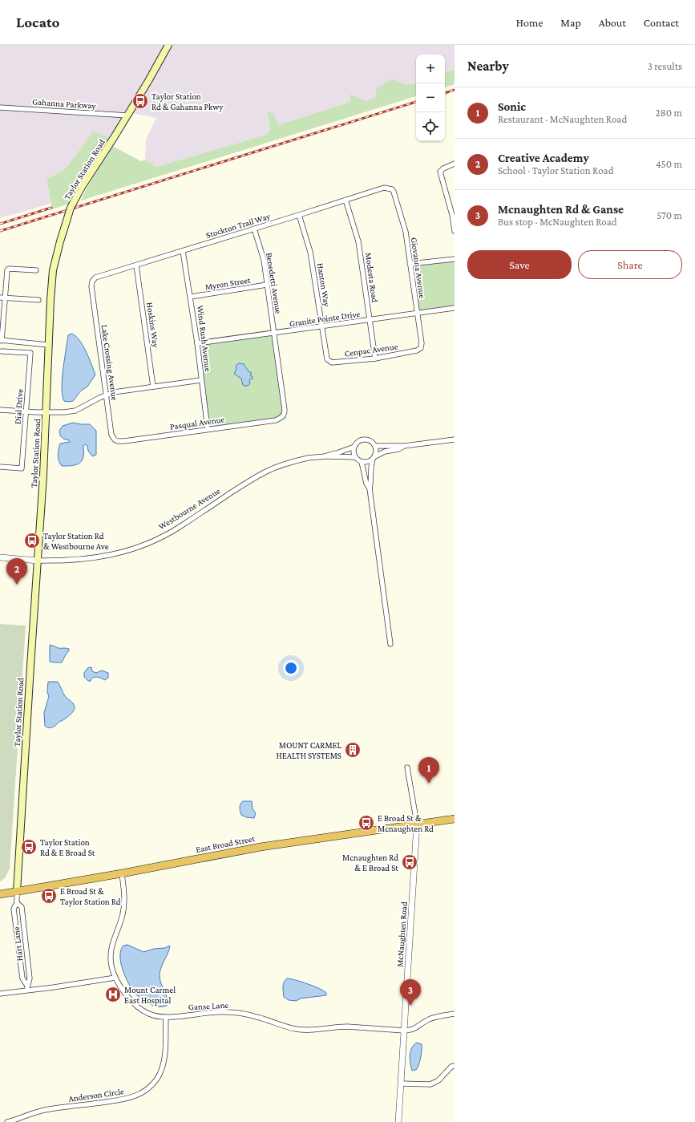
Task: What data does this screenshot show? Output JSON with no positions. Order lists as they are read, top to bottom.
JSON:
{
  "streets": {
    "highway": ["East Broad Street"],
    "main road": ["Taylor Station Road"],
    "street": [
      "Gahanna Parkway",
      "Stockton Trail Way",
      "Giovanna Avenue",
      "Modesta Road",
      "Myron Street",
      "Benedetti Avenue",
      "Hanton Way",
      "Granite Pointe Drive",
      "Hoskins Way",
      "Wind Rush Avenue",
      "Cenpac Avenue",
      "Lake Crossing Avenue",
      "Dial Drive",
      "Pasqual Avenue",
      "Westbourne Avenue",
      "McNaughten Road",
      "Hart Lane",
      "Ganse Lane",
      "Anderson Circle"
    ]
  },
  "crossings": [
    ["Gahanna Parkway", "Taylor Station Road"],
    ["Taylor Station Road", "Westbourne Avenue"],
    ["Taylor Station Road", "East Broad Street"],
    ["Taylor Station Road", "Hart Lane"],
    ["Stockton Trail Way", "Giovanna Avenue"],
    ["Stockton Trail Way", "Modesta Road"],
    ["Stockton Trail Way", "Benedetti Avenue"],
    ["Stockton Trail Way", "Hanton Way"],
    ["Stockton Trail Way", "Hoskins Way"],
    ["Stockton Trail Way", "Wind Rush Avenue"],
    ["Stockton Trail Way", "Lake Crossing Avenue"],
    ["Giovanna Avenue", "Granite Pointe Drive"],
    ["Giovanna Avenue", "Cenpac Avenue"],
    ["Modesta Road", "Granite Pointe Drive"],
    ["Modesta Road", "Cenpac Avenue"],
    ["Myron Street", "Benedetti Avenue"],
    ["Myron Street", "Wind Rush Avenue"],
    ["Benedetti Avenue", "Granite Pointe Drive"],
    ["Benedetti Avenue", "Pasqual Avenue"],
    ["Hanton Way", "Granite Pointe Drive"],
    ["Hanton Way", "Cenpac Avenue"],
    ["Granite Pointe Drive", "Wind Rush Avenue"],
    ["Wind Rush Avenue", "Pasqual Avenue"],
    ["Lake Crossing Avenue", "Pasqual Avenue"],
    ["East Broad Street", "McNaughten Road"],
    ["East Broad Street", "Hart Lane"],
    ["East Broad Street", "Ganse Lane"],
    ["McNaughten Road", "Ganse Lane"],
    ["Ganse Lane", "Anderson Circle"]
  ],
  "places": {
    "bus stop": [
      "Taylor Station Rd & Gahanna Pkwy",
      "Taylor Station Rd & Westbourne Ave",
      "E Broad St & Mcnaughten Rd",
      "Taylor Station Rd & E Broad St",
      "Mcnaughten Rd & E Broad St",
      "E Broad St & Taylor Station Rd"
    ],
    "building": ["MOUNT CARMEL HEALTH SYSTEMS"],
    "hospital": ["Mount Carmel East Hospital"]
  },
  "page": {
    "header": "Locato",
    "nav": [
      "Home",
      "Map",
      "About",
      "Contact"
    ],
    "heading": ["Nearby", "3 results"],
    "map_buttons": ["+", "−"],
    "list": [
      {
        "mark": "1",
        "name": "Sonic",
        "note": "Restaurant · McNaughten Road",
        "value": "280 m"
      },
      {
        "mark": "2",
        "name": "Creative Academy",
        "note": "School · Taylor Station Road",
        "value": "450 m"
      },
      {
        "mark": "3",
        "name": "Mcnaughten Rd & Ganse",
        "note": "Bus stop · McNaughten Road",
        "value": "570 m"
      }
    ],
    "buttons": ["Save", "Share"],
    "pins": ["2", "1", "3"]
  }
}
